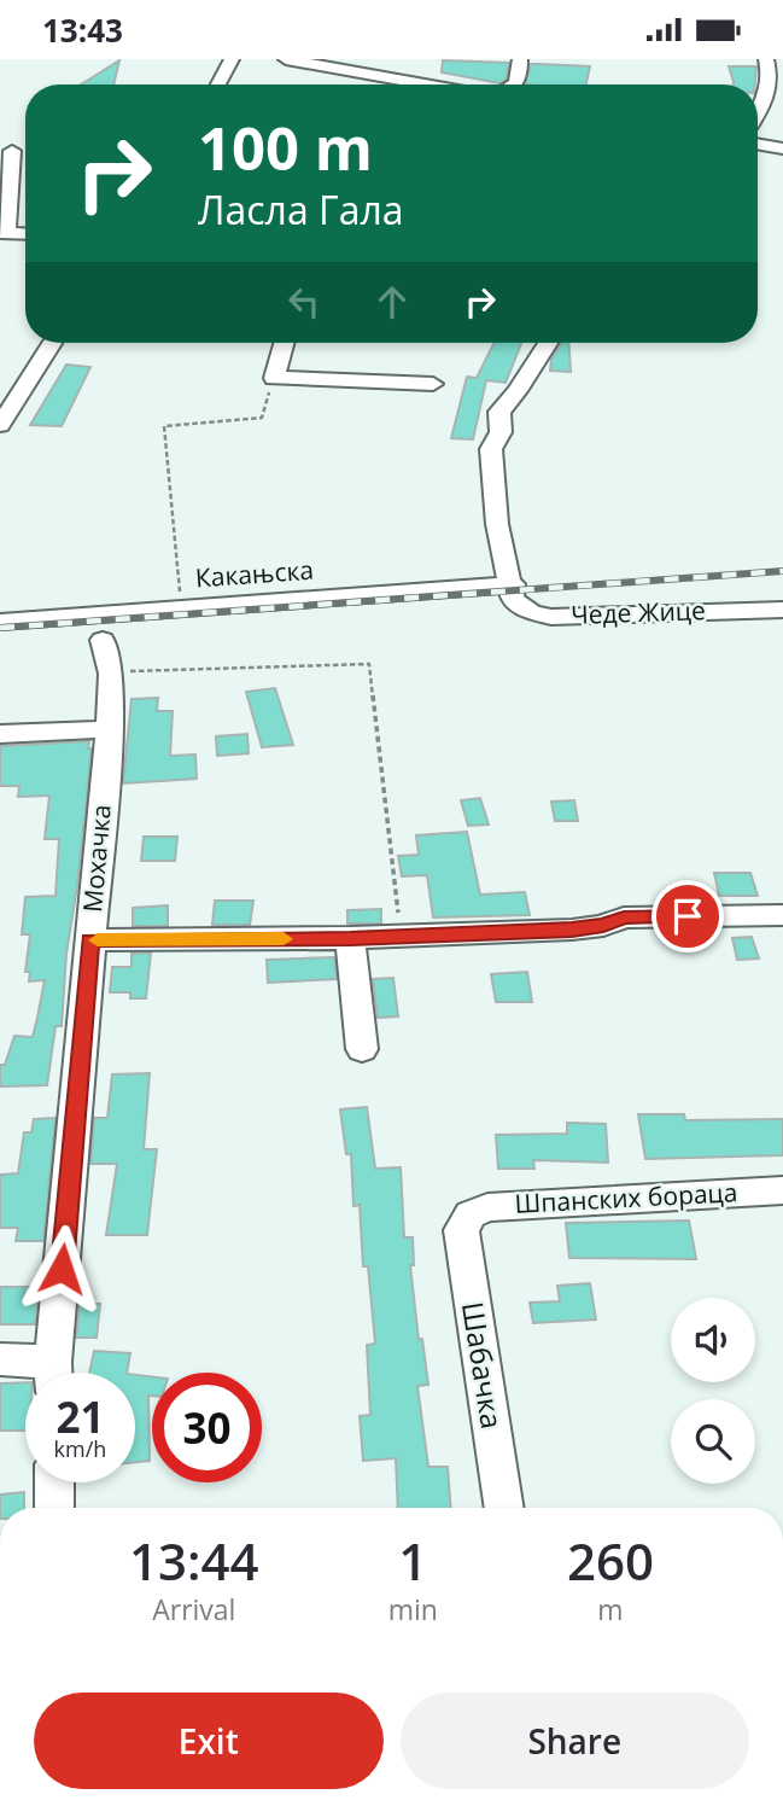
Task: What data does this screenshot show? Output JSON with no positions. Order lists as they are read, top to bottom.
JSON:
{
  "streets": {
    "street": [
      "Какањска",
      "Чеде Жице",
      "Мохачка",
      "Шпанских бораца",
      "Шабачка"
    ]
  },
  "crossings": [
    ["Какањска", "Чеде Жице"],
    ["Шпанских бораца", "Шабачка"]
  ],
  "page": {
    "status": "13:43",
    "turn": ["100 m", "Ласла Гала"],
    "speed": "21 km/h",
    "limit": "30",
    "eta": [
      "13:44",
      "Arrival",
      "1",
      "min",
      "260",
      "m"
    ],
    "buttons": ["Exit", "Share"]
  }
}
